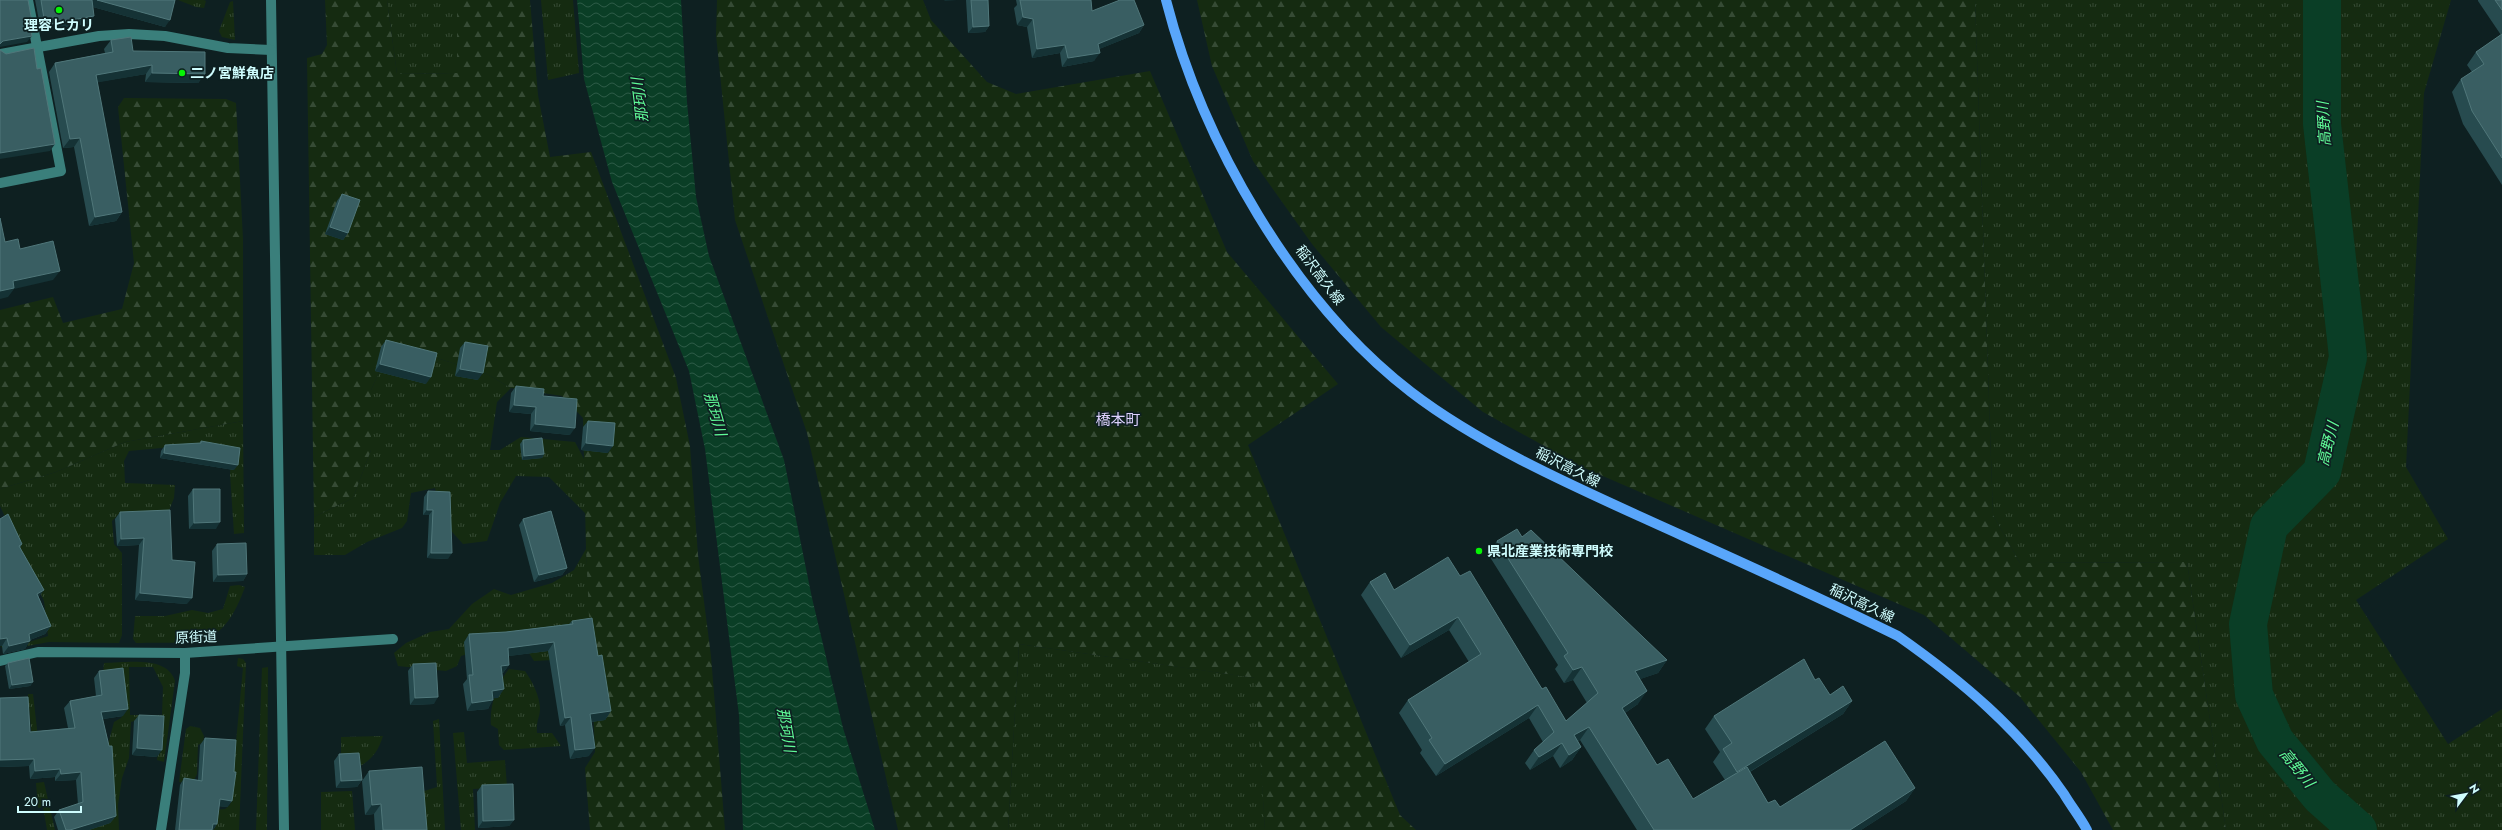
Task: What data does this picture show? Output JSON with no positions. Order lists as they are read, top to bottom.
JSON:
{
  "streets": {
    "main road": ["稲沢高久線"],
    "street": ["原街道"]
  },
  "districts": ["橋本町"],
  "water": ["那珂川", "高野川"],
  "places": ["理容ヒカリ", "二ノ宮鮮魚店", "県北産業技術専門校"],
  "scale_bar": "20 m",
  "north": "top right"
}
